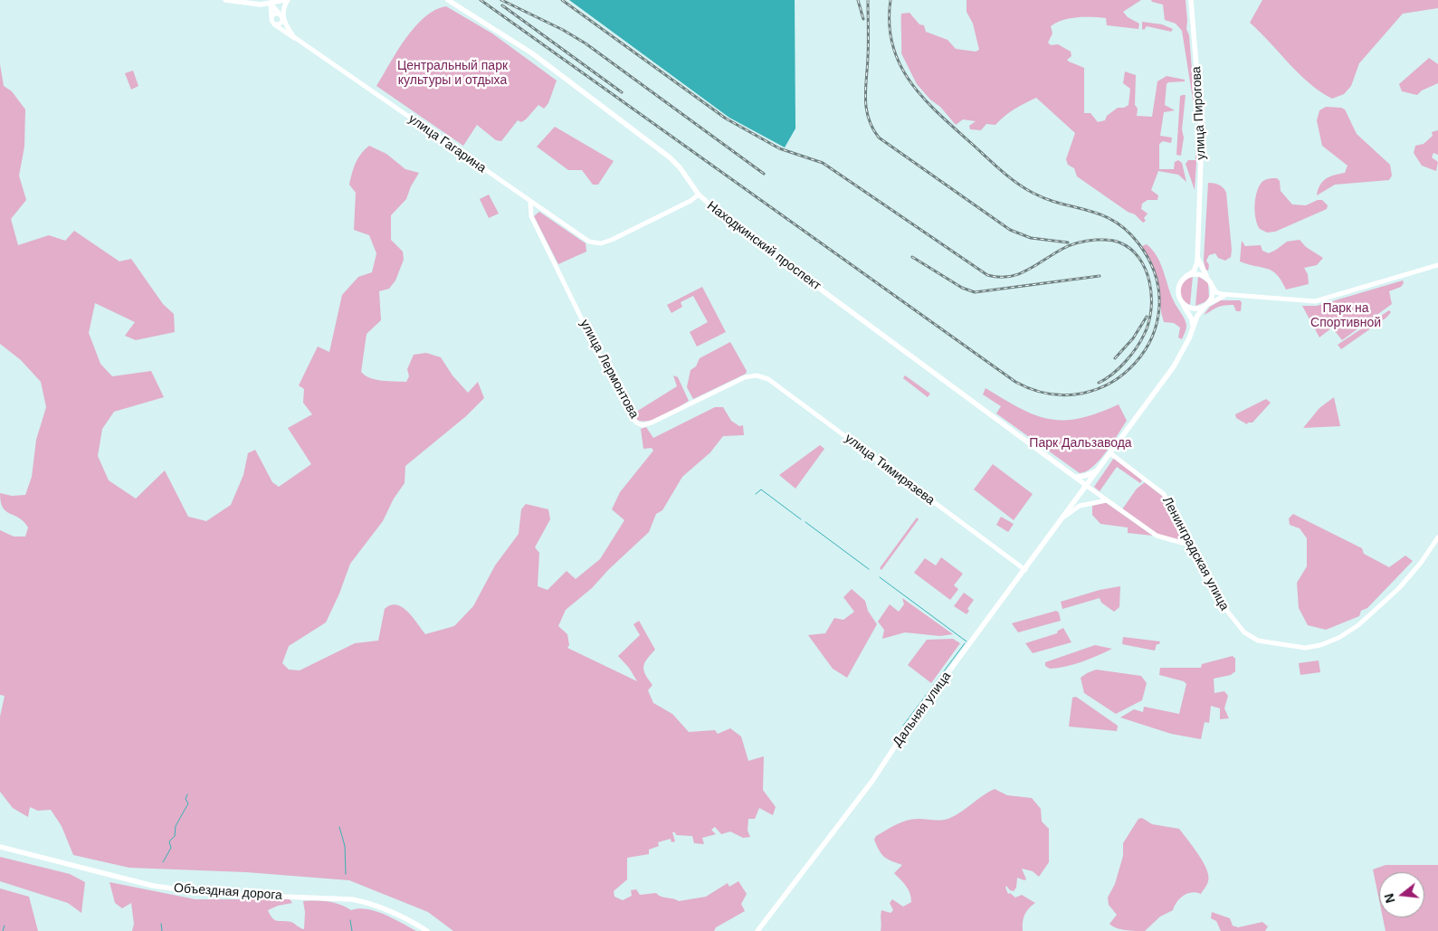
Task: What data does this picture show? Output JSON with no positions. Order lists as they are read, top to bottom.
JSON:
{
  "streets": {
    "main road": [
      "улица Пирогова",
      "улица Гагарина",
      "Находкинский проспект",
      "улица Лермонтова",
      "улица Тимирязева",
      "Ленинградская улица",
      "Дальняя улица",
      "Объездная дорога"
    ]
  },
  "crossings": [
    ["улица Гагарина", "Находкинский проспект"],
    ["улица Гагарина", "улица Лермонтова"],
    ["Находкинский проспект", "Дальняя улица"],
    ["улица Лермонтова", "улица Тимирязева"],
    ["улица Тимирязева", "Дальняя улица"],
    ["Ленинградская улица", "Дальняя улица"]
  ],
  "parks": ["Центральный парк культуры и отдыха", "Парк на Спортивной", "Парк Дальзавода"],
  "north": "left"
}
